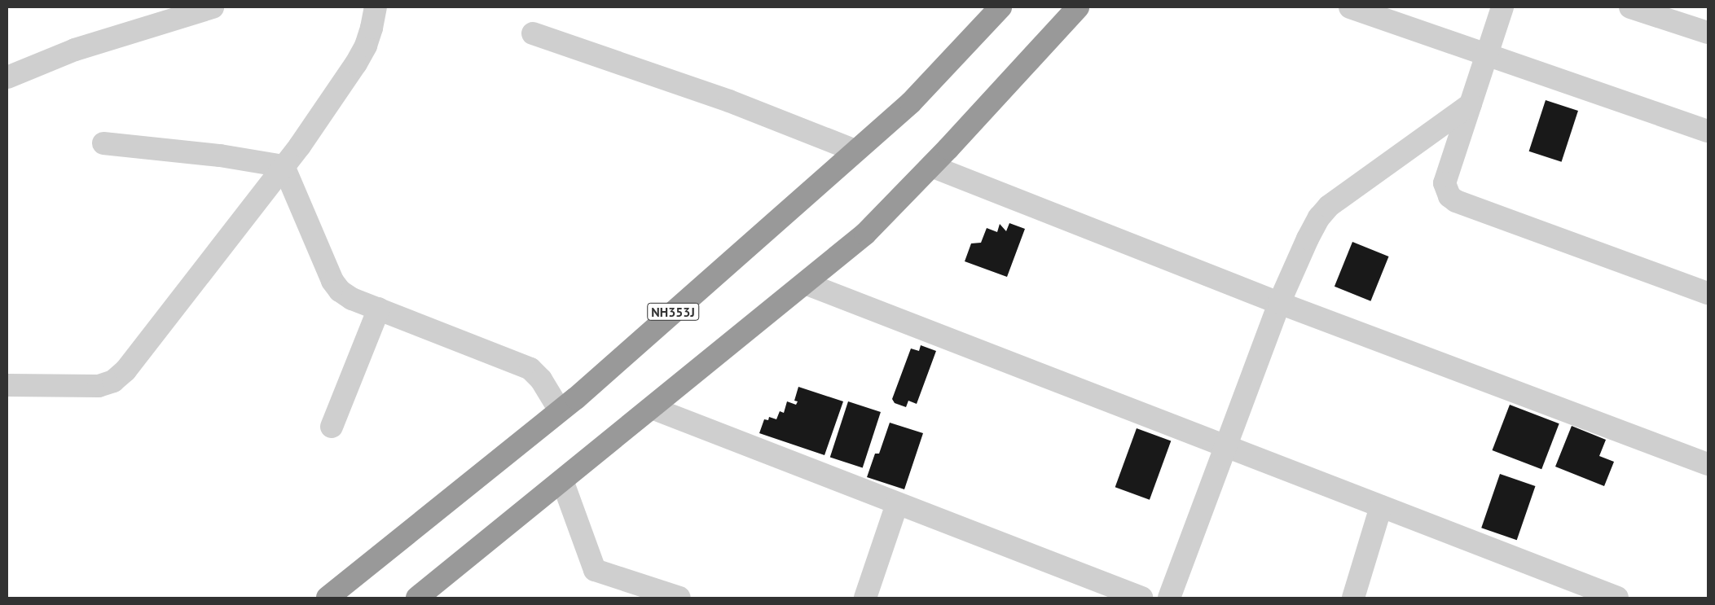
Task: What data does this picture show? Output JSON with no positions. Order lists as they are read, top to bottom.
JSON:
{
  "streets": {
    "highway": ["NH353J"]
  }
}
